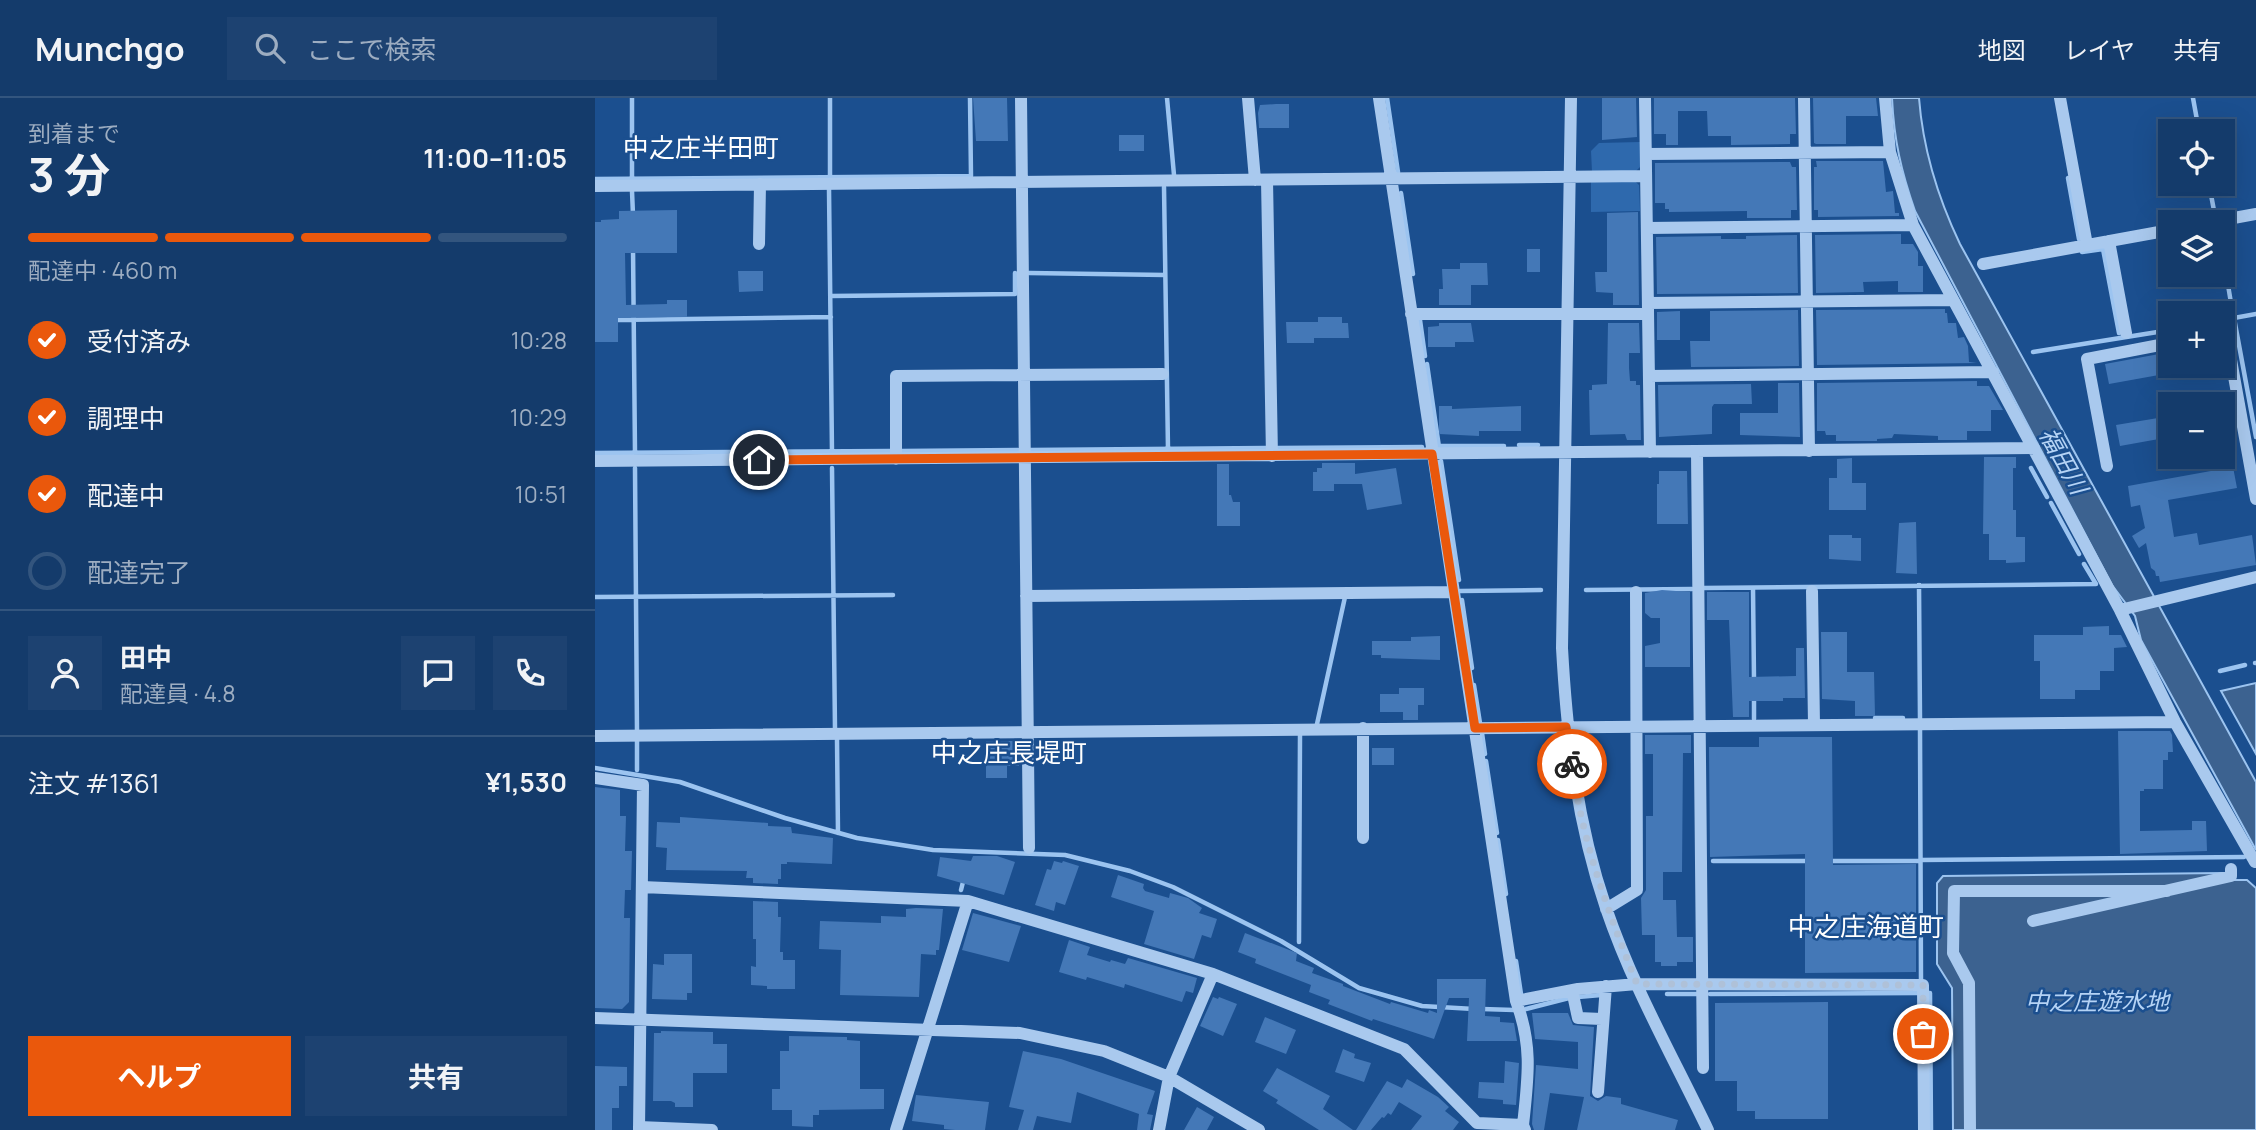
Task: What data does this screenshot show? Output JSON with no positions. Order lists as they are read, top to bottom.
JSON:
{
  "districts": ["中之庄半田町", "中之庄長堤町", "中之庄海道町"],
  "water": ["福田川", "中之庄遊水地"],
  "page": {
    "header": "Munchgo",
    "search": "ここで検索",
    "nav": ["地図", "レイヤ", "共有"],
    "heading": ["3 分", "到着まで", "11:00–11:05"],
    "panel": [
      "田中",
      "配達員 · 4.8",
      "注文 #1361",
      "¥1,530"
    ],
    "map_buttons": ["+", "−"],
    "bar": "配達中 · 460 m",
    "list": [
      ["受付済み", "10:28"],
      ["調理中", "10:29"],
      ["配達中", "10:51"],
      "配達完了"
    ],
    "buttons": ["ヘルプ", "共有"]
  }
}
